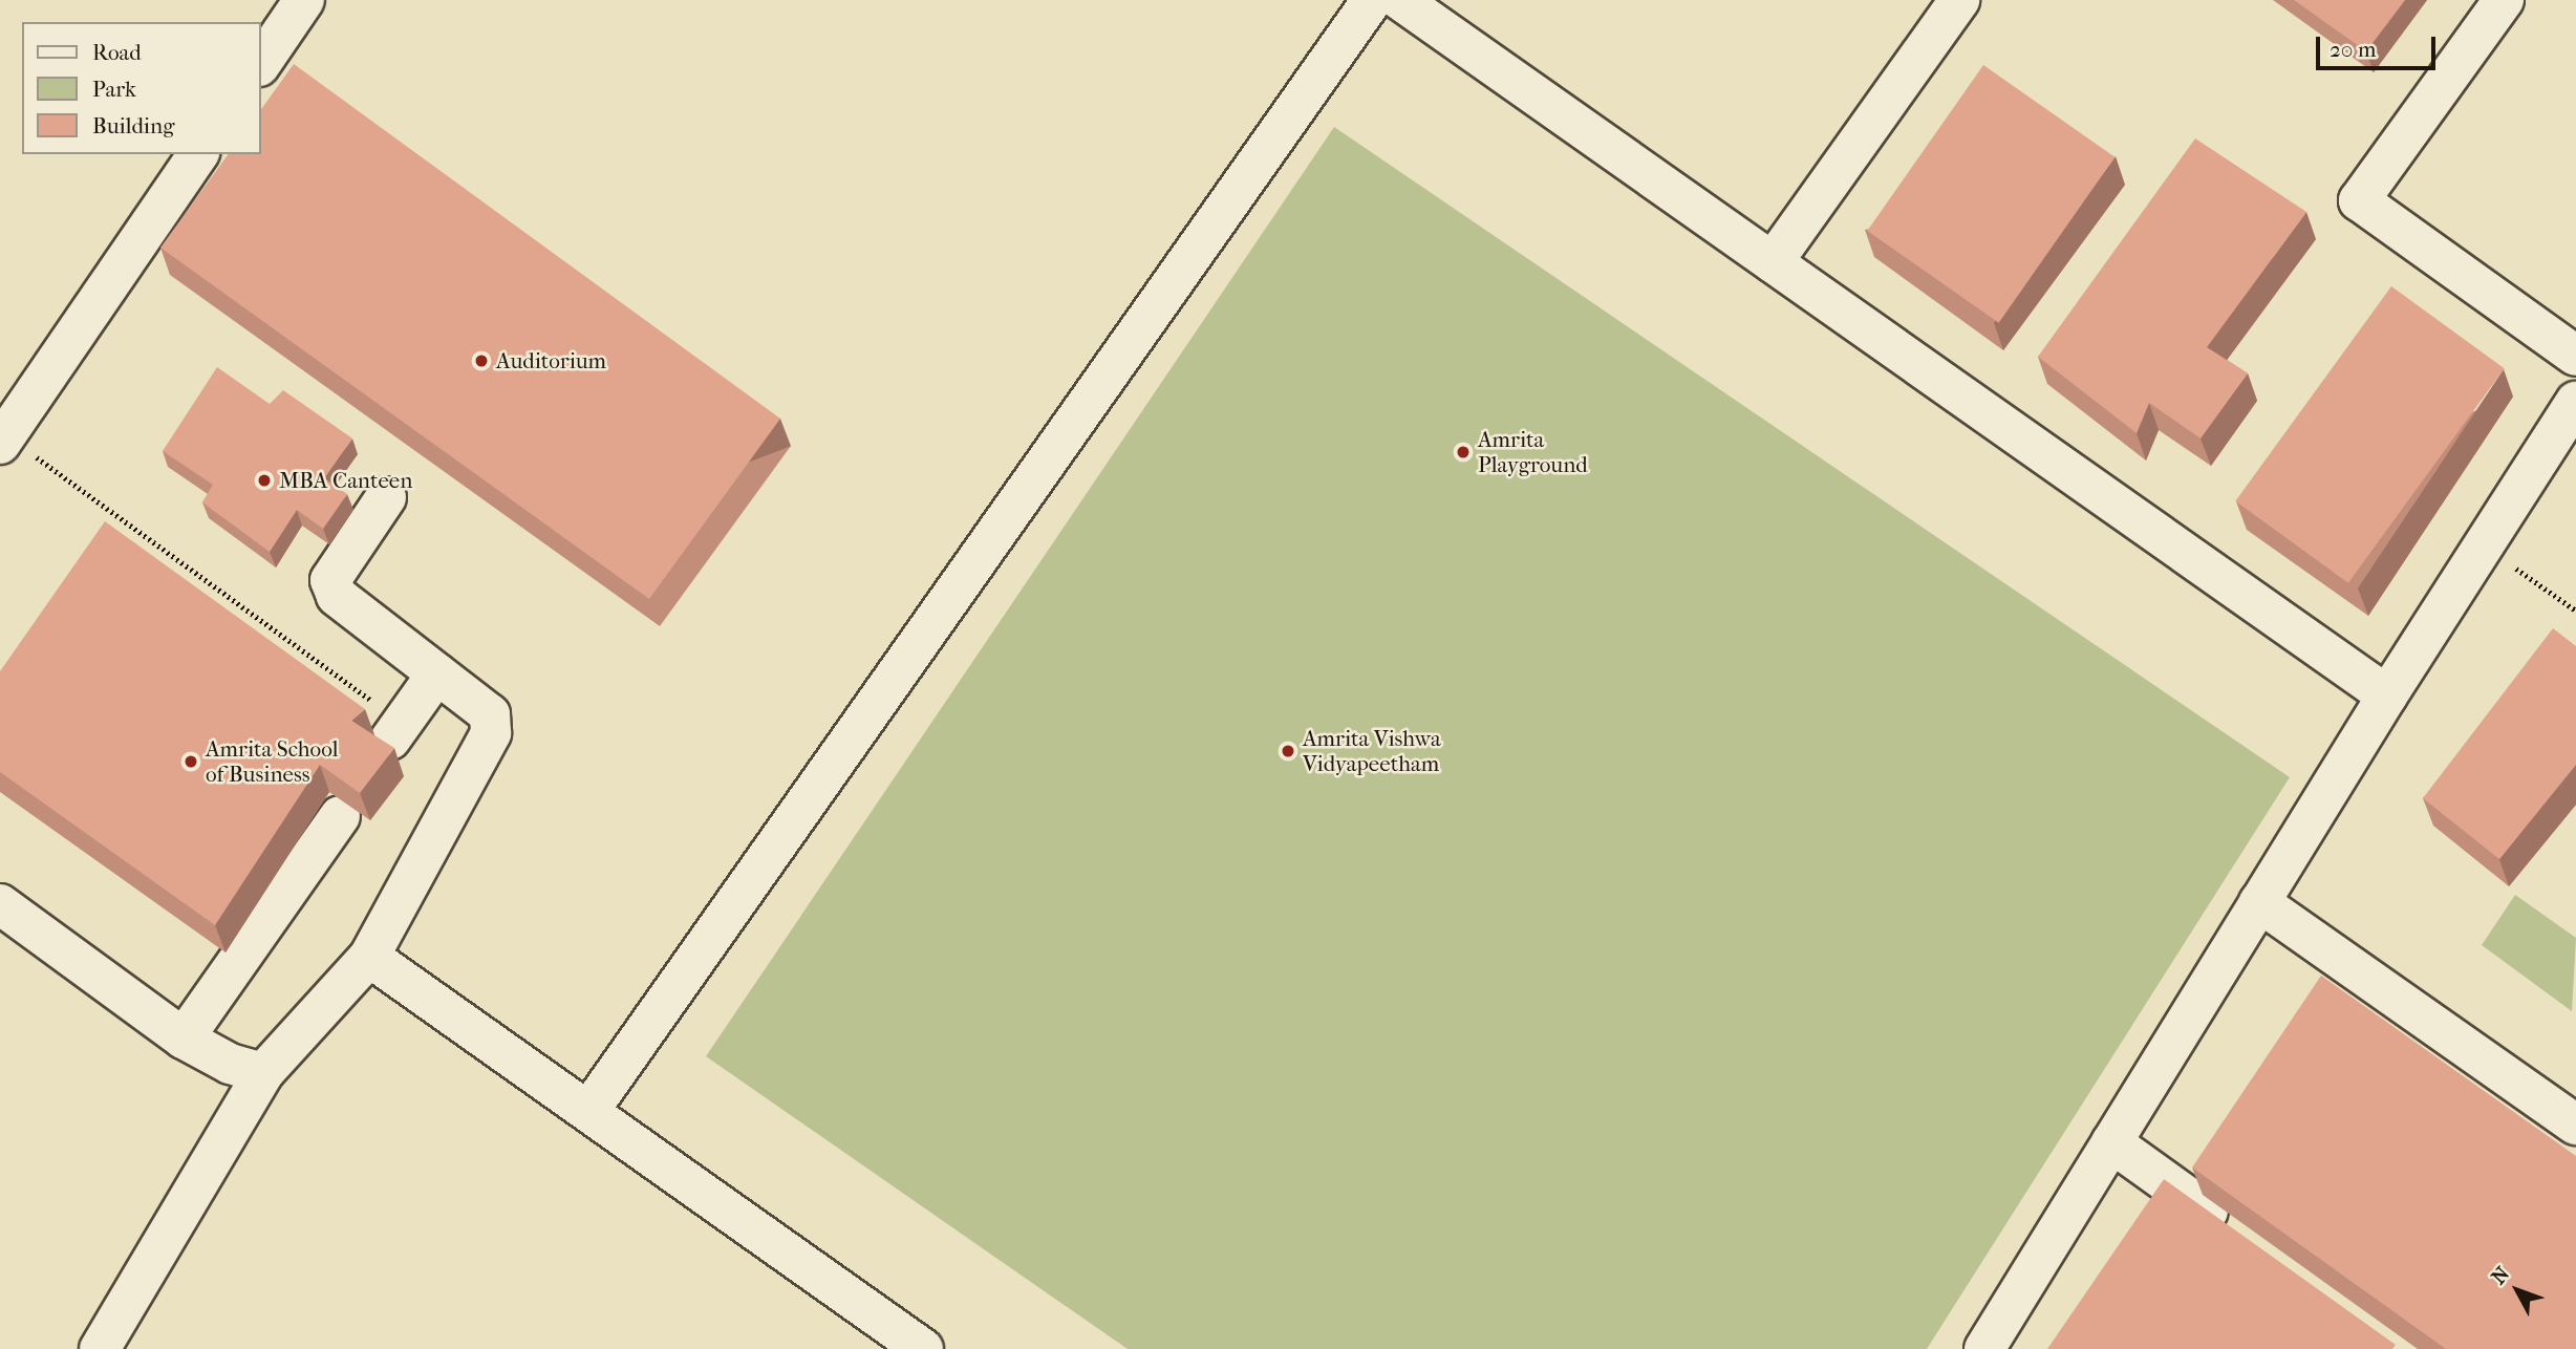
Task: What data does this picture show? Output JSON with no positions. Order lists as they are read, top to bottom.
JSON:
{
  "places": [
    "Auditorium",
    "Amrita Playground",
    "MBA Canteen",
    "Amrita Vishwa Vidyapeetham",
    "Amrita School of Business"
  ],
  "legend": ["Road", "Park", "Building"],
  "scale_bar": "20 m",
  "north": "top left"
}
